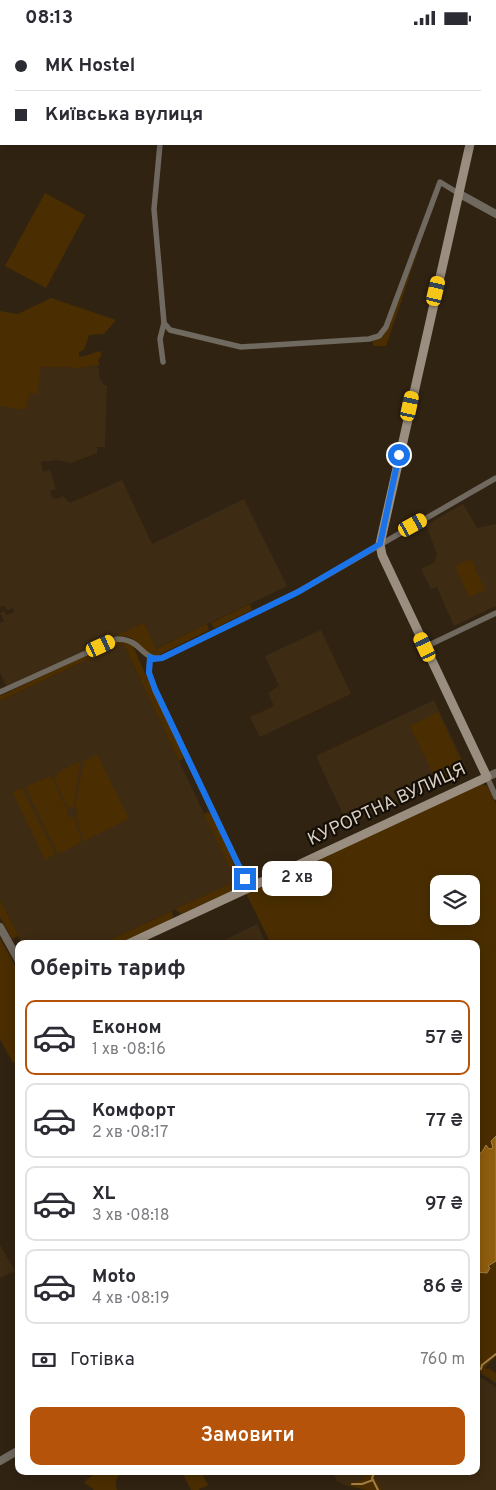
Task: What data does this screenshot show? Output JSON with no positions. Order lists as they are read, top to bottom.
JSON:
{
  "streets": {
    "main road": ["КУРОРТНА ВУЛИЦЯ"]
  },
  "page": {
    "status": "08:13",
    "banner": ["MK Hostel", "Київська вулиця"],
    "bubble": "2 хв",
    "heading": "Оберіть тариф",
    "list": [
      {
        "name": "Економ",
        "note": "1 хв · 08:16",
        "value": "57 ₴"
      },
      {
        "name": "Комфорт",
        "note": "2 хв · 08:17",
        "value": "77 ₴"
      },
      {
        "name": "XL",
        "note": "3 хв · 08:18",
        "value": "97 ₴"
      },
      {
        "name": "Moto",
        "note": "4 хв · 08:19",
        "value": "86 ₴"
      }
    ],
    "pay": ["Готівка", "760 m"],
    "buttons": "Замовити"
  }
}
